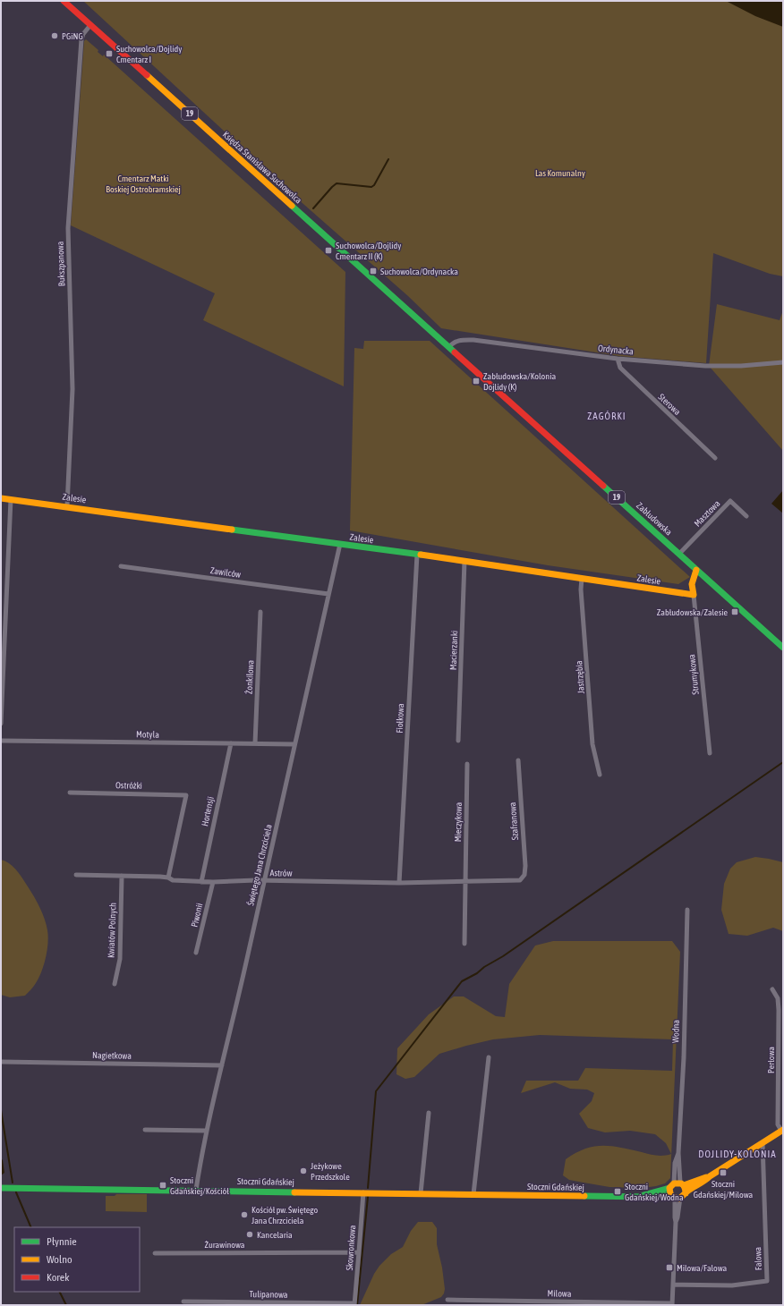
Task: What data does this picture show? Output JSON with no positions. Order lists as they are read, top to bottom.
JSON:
{
  "streets": {
    "main road": [
      "19",
      "Księdza Stanisława Suchowolca",
      "Zalesie",
      "Zabłudowska",
      "Stoczni Gdańskiej"
    ],
    "street": [
      "Bukszpanowa",
      "Ordynacka",
      "Sterowa",
      "Masztowa",
      "Zawilców",
      "Macierzanki",
      "Strumykowa",
      "Żonkilowa",
      "Jastrzębia",
      "Fiołkowa",
      "Motyla",
      "Ostróżki",
      "Hortensji",
      "Szafranowa",
      "Mieczykowa",
      "Świętego Jana Chrzciciela",
      "Astrów",
      "Piwonii",
      "Kwiatów Polnych",
      "Wodna",
      "Nagietkowa",
      "Perłowa",
      "Żurawinowa",
      "Skowronkowa",
      "Falowa",
      "Milowa",
      "Tulipanowa"
    ]
  },
  "crossings": [
    ["Księdza Stanisława Suchowolca", "Bukszpanowa"],
    ["Księdza Stanisława Suchowolca", "Ordynacka"],
    ["Księdza Stanisława Suchowolca", "Zabłudowska"],
    ["Bukszpanowa", "Zalesie"],
    ["Ordynacka", "Sterowa"],
    ["Ordynacka", "Zabłudowska"],
    ["Zalesie", "Macierzanki"],
    ["Zalesie", "Strumykowa"],
    ["Zalesie", "Jastrzębia"],
    ["Zalesie", "Fiołkowa"],
    ["Zalesie", "Świętego Jana Chrzciciela"],
    ["Masztowa", "Zabłudowska"],
    ["Zawilców", "Świętego Jana Chrzciciela"],
    ["Żonkilowa", "Motyla"],
    ["Fiołkowa", "Astrów"],
    ["Motyla", "Hortensji"],
    ["Motyla", "Świętego Jana Chrzciciela"],
    ["Ostróżki", "Astrów"],
    ["Hortensji", "Astrów"],
    ["Szafranowa", "Astrów"],
    ["Mieczykowa", "Astrów"],
    ["Świętego Jana Chrzciciela", "Astrów"],
    ["Świętego Jana Chrzciciela", "Nagietkowa"],
    ["Świętego Jana Chrzciciela", "Stoczni Gdańskiej"],
    ["Astrów", "Piwonii"],
    ["Astrów", "Kwiatów Polnych"],
    ["Wodna", "Stoczni Gdańskiej"],
    ["Perłowa", "Stoczni Gdańskiej"],
    ["Stoczni Gdańskiej", "Skowronkowa"],
    ["Stoczni Gdańskiej", "Falowa"],
    ["Stoczni Gdańskiej", "Milowa"],
    ["Żurawinowa", "Skowronkowa"],
    ["Skowronkowa", "Tulipanowa"],
    ["Falowa", "Milowa"]
  ],
  "districts": ["ZAGÓRKI", "DOJLIDY-KOLONIA"],
  "parks": ["Las Komunalny", "Cmentarz Matki Boskiej Ostrobramskiej"],
  "places": {
    "other": [
      "PGiNG",
      "Jeżykowe Przedszkole",
      "Kościół pw. Świętego Jana Chrzciciela",
      "Kancelaria"
    ],
    "transit": [
      "Suchowolca/Dojlidy Cmentarz I",
      "Suchowolca/Dojlidy Cmentarz II (K)",
      "Suchowolca/Ordynacka",
      "Zabłudowska/Kolonia Dojlidy (K)",
      "Zabłudowska/Zalesie",
      "Stoczni Gdańskiej/Milowa",
      "Stoczni Gdańskiej/Kościół",
      "Stoczni Gdańskiej/Wodna",
      "Milowa/Falowa"
    ]
  },
  "legend": ["Płynnie", "Wolno", "Korek"]
}
